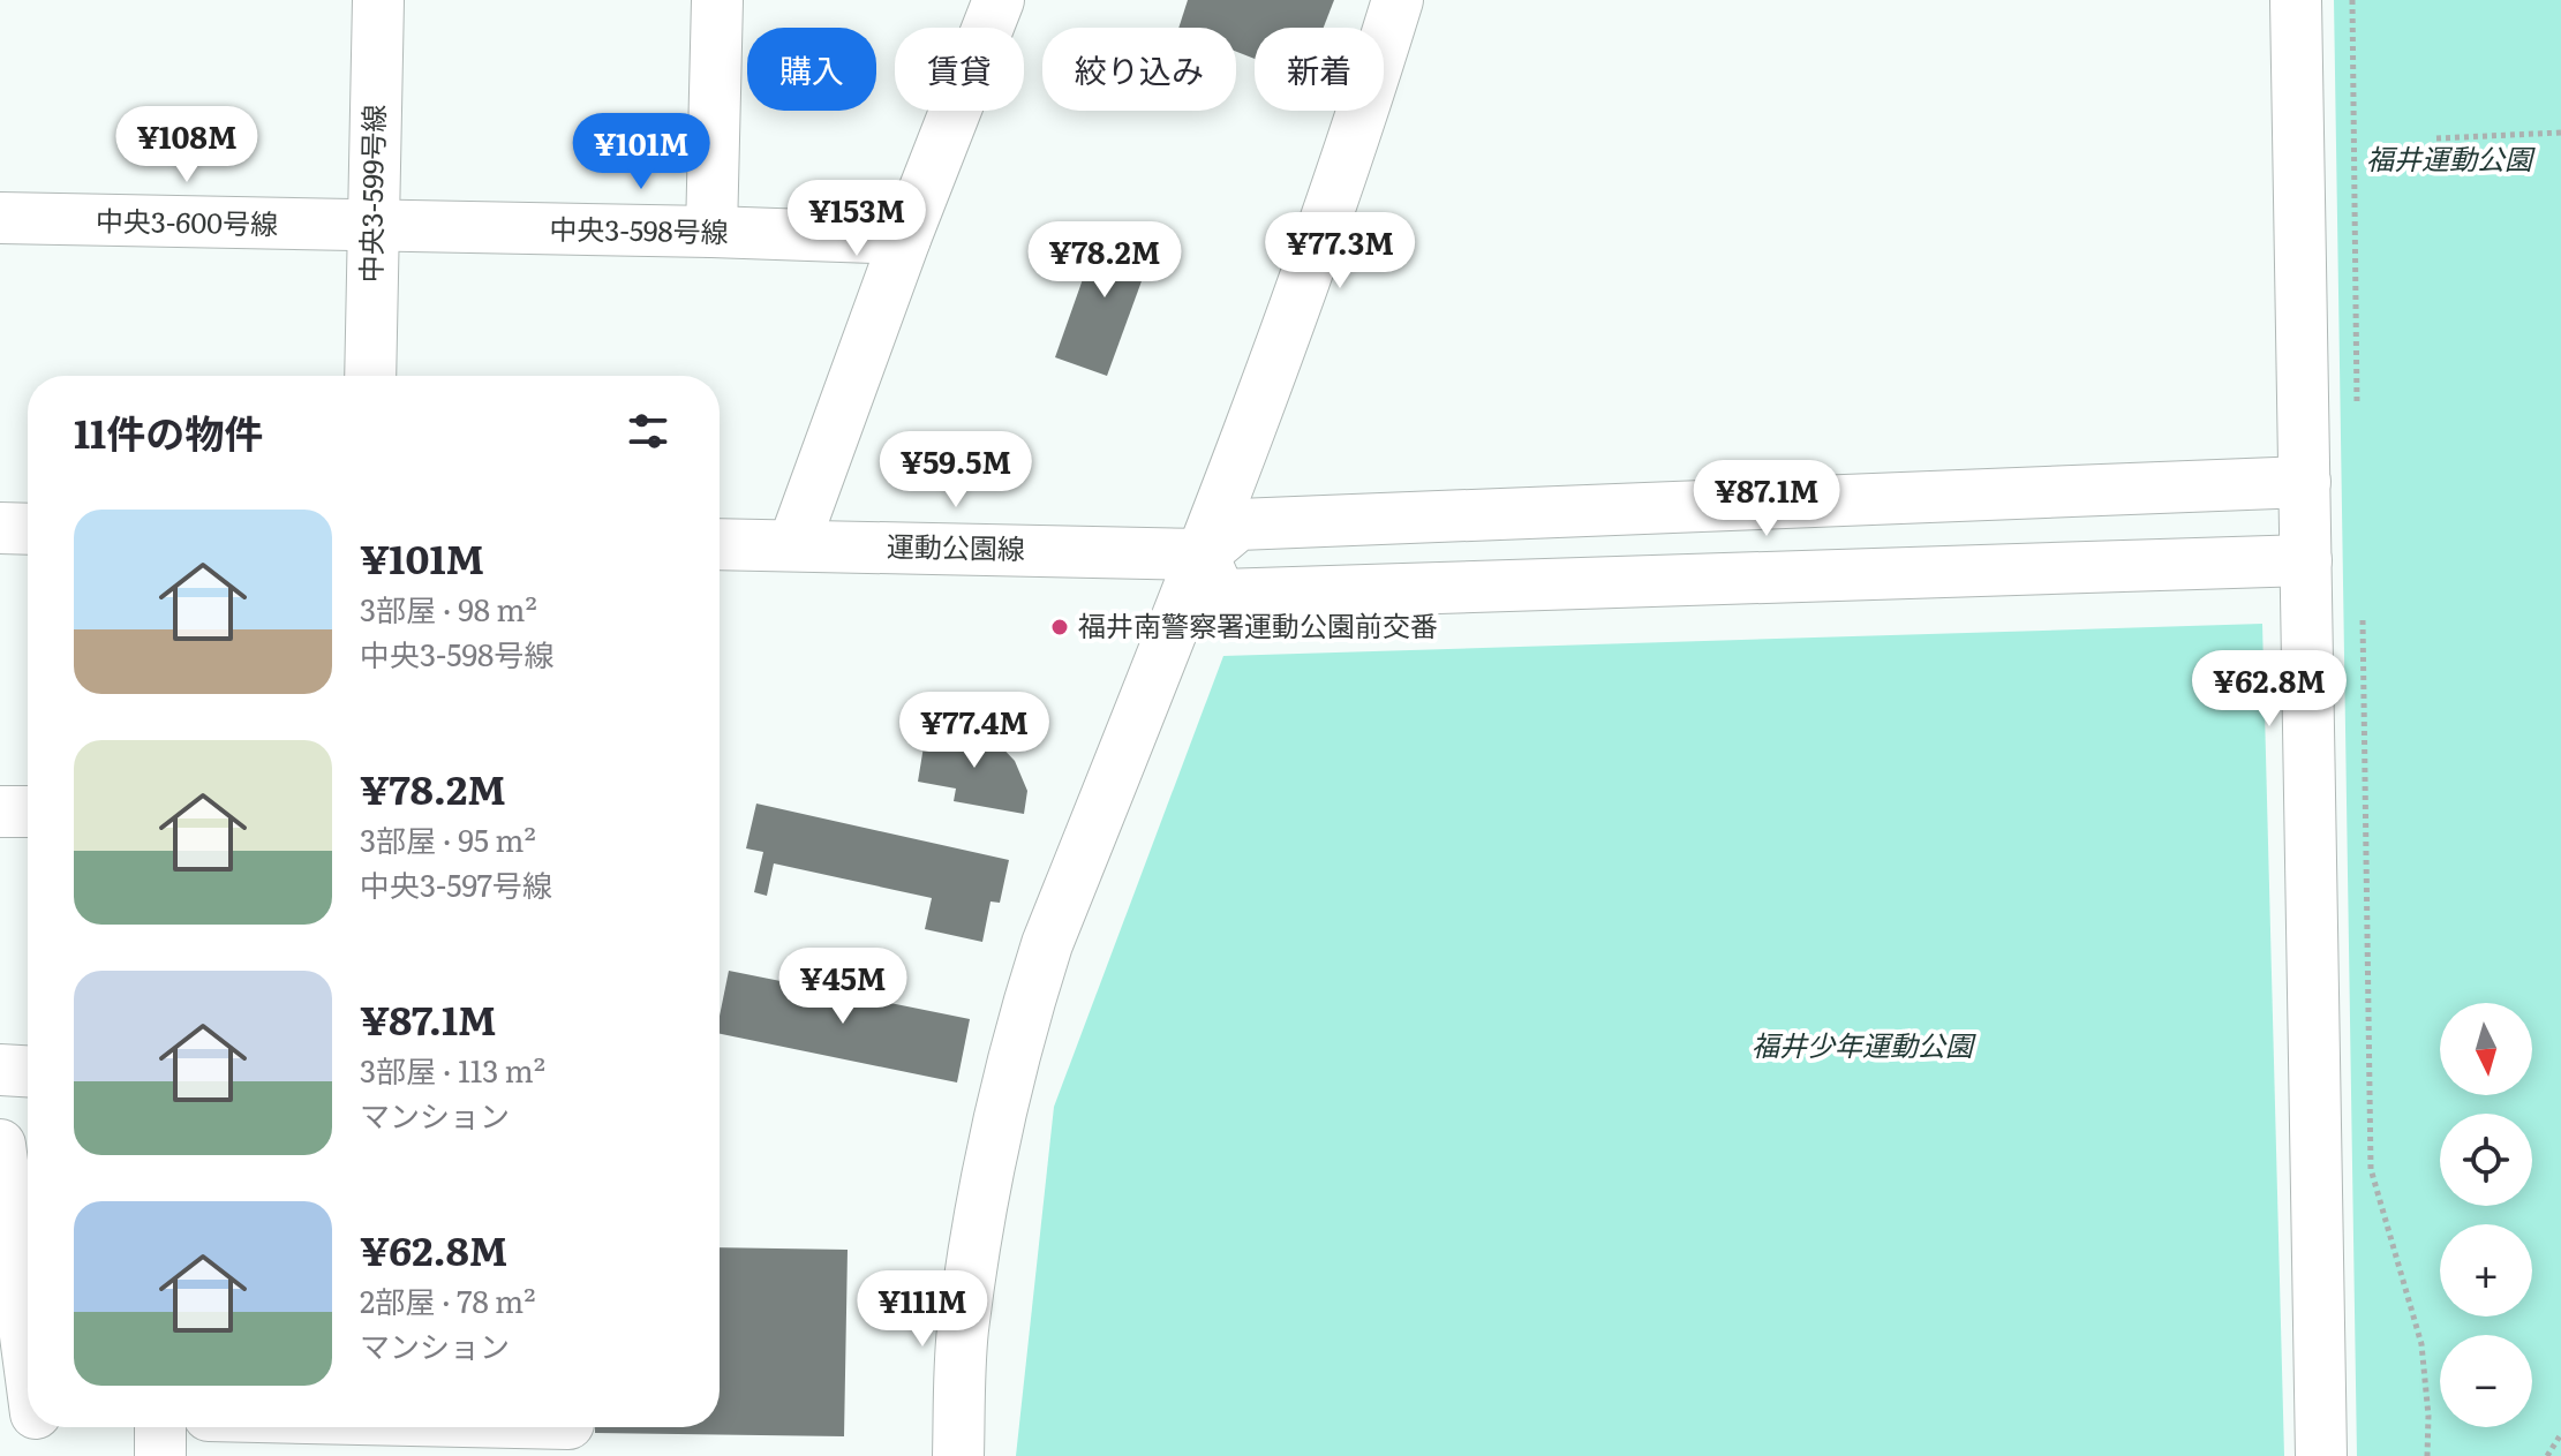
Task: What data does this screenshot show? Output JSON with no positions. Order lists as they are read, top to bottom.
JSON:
{
  "streets": {
    "street": [
      "中央3-599号線",
      "中央3-600号線",
      "中央3-598号線",
      "運動公園線"
    ]
  },
  "crossings": [
    ["中央3-599号線", "中央3-600号線"],
    ["中央3-599号線", "中央3-598号線"],
    ["中央3-600号線", "中央3-598号線"]
  ],
  "parks": ["福井運動公園", "福井少年運動公園"],
  "places": ["福井南警察署運動公園前交番"],
  "north": "bottom",
  "page": {
    "chip": [
      "購入",
      "賃貸",
      "絞り込み",
      "新着"
    ],
    "price": [
      "¥108M",
      "¥101M",
      "¥153M",
      "¥77.3M",
      "¥78.2M",
      "¥59.5M",
      "¥87.1M",
      "¥62.8M",
      "¥77.4M",
      "¥45M",
      "¥111M"
    ],
    "heading": "11件の物件",
    "list": [
      {
        "name": "¥101M",
        "note": "3部屋 · 98 m² · 中央3-598号線"
      },
      {
        "name": "¥78.2M",
        "note": "3部屋 · 95 m² · 中央3-597号線"
      },
      {
        "name": "¥87.1M",
        "note": "3部屋 · 113 m² · マンション"
      },
      {
        "name": "¥62.8M",
        "note": "2部屋 · 78 m² · マンション"
      }
    ],
    "map_buttons": ["+", "−"]
  }
}
